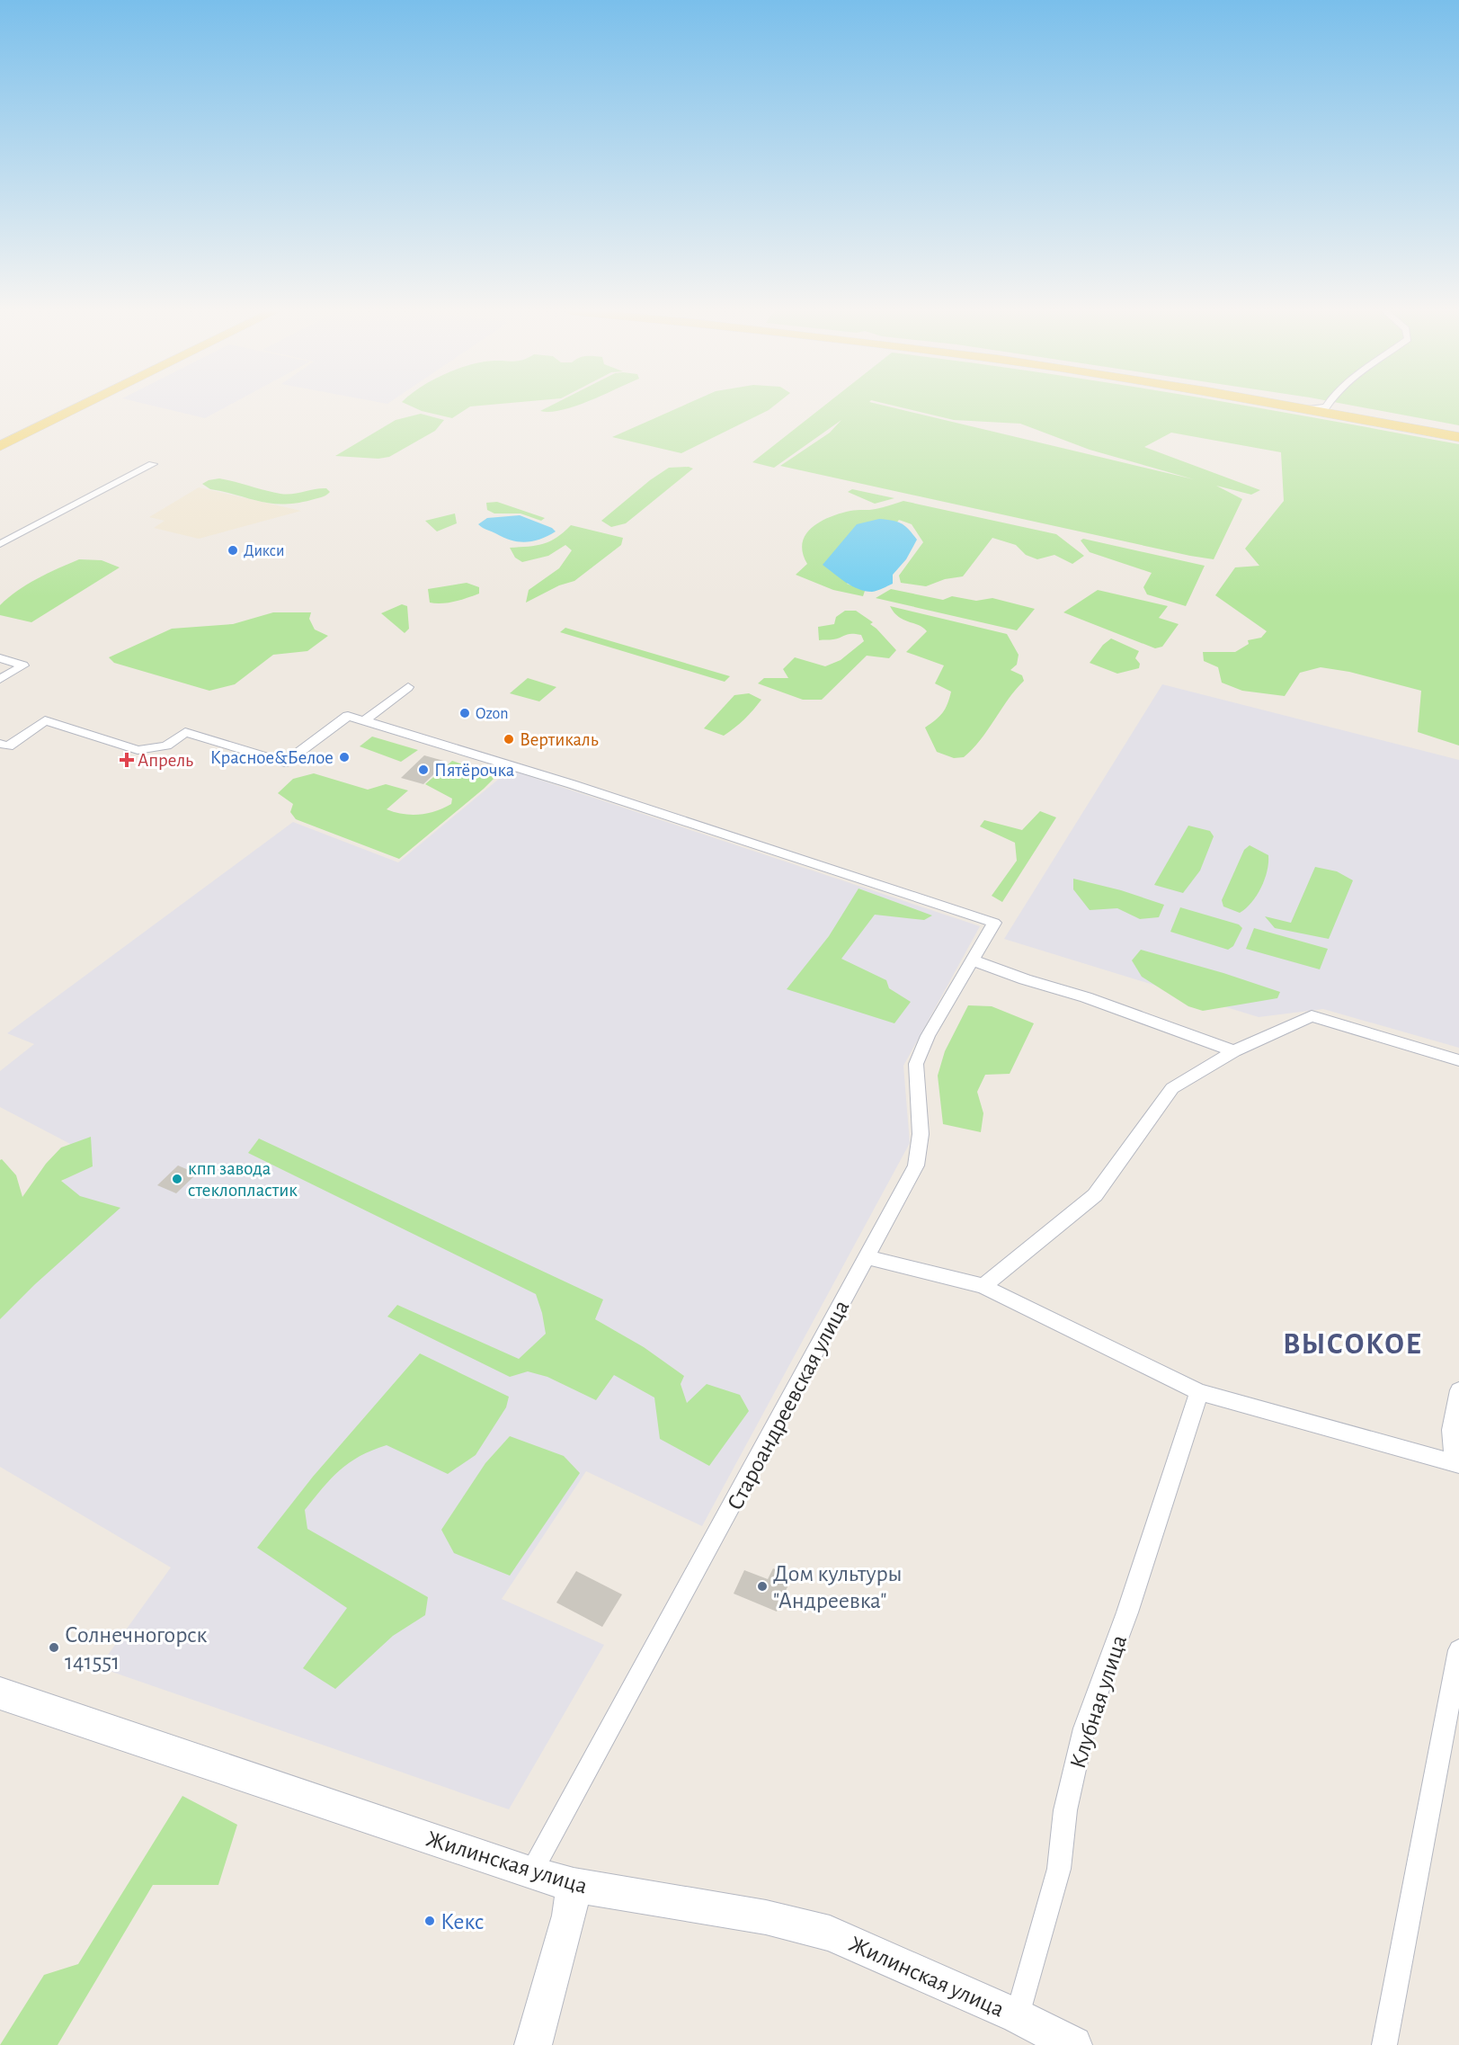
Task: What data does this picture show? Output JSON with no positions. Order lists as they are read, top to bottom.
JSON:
{
  "streets": {
    "main road": ["Жилинская улица"],
    "street": ["Староандреевская улица", "Клубная улица"]
  },
  "crossings": [
    ["Староандреевская улица", "Жилинская улица"],
    ["Клубная улица", "Жилинская улица"]
  ],
  "districts": ["ВЫСОКОЕ"],
  "places": {
    "other": [
      "Дикси",
      "Ozon",
      "Вертикаль",
      "Красное&Белое",
      "Пятёрочка",
      "кпп завода стеклопластик",
      "Дом культуры \"Андреевка\"",
      "Солнечногорск 141551",
      "Кекс"
    ],
    "health": ["Апрель"]
  }
}
